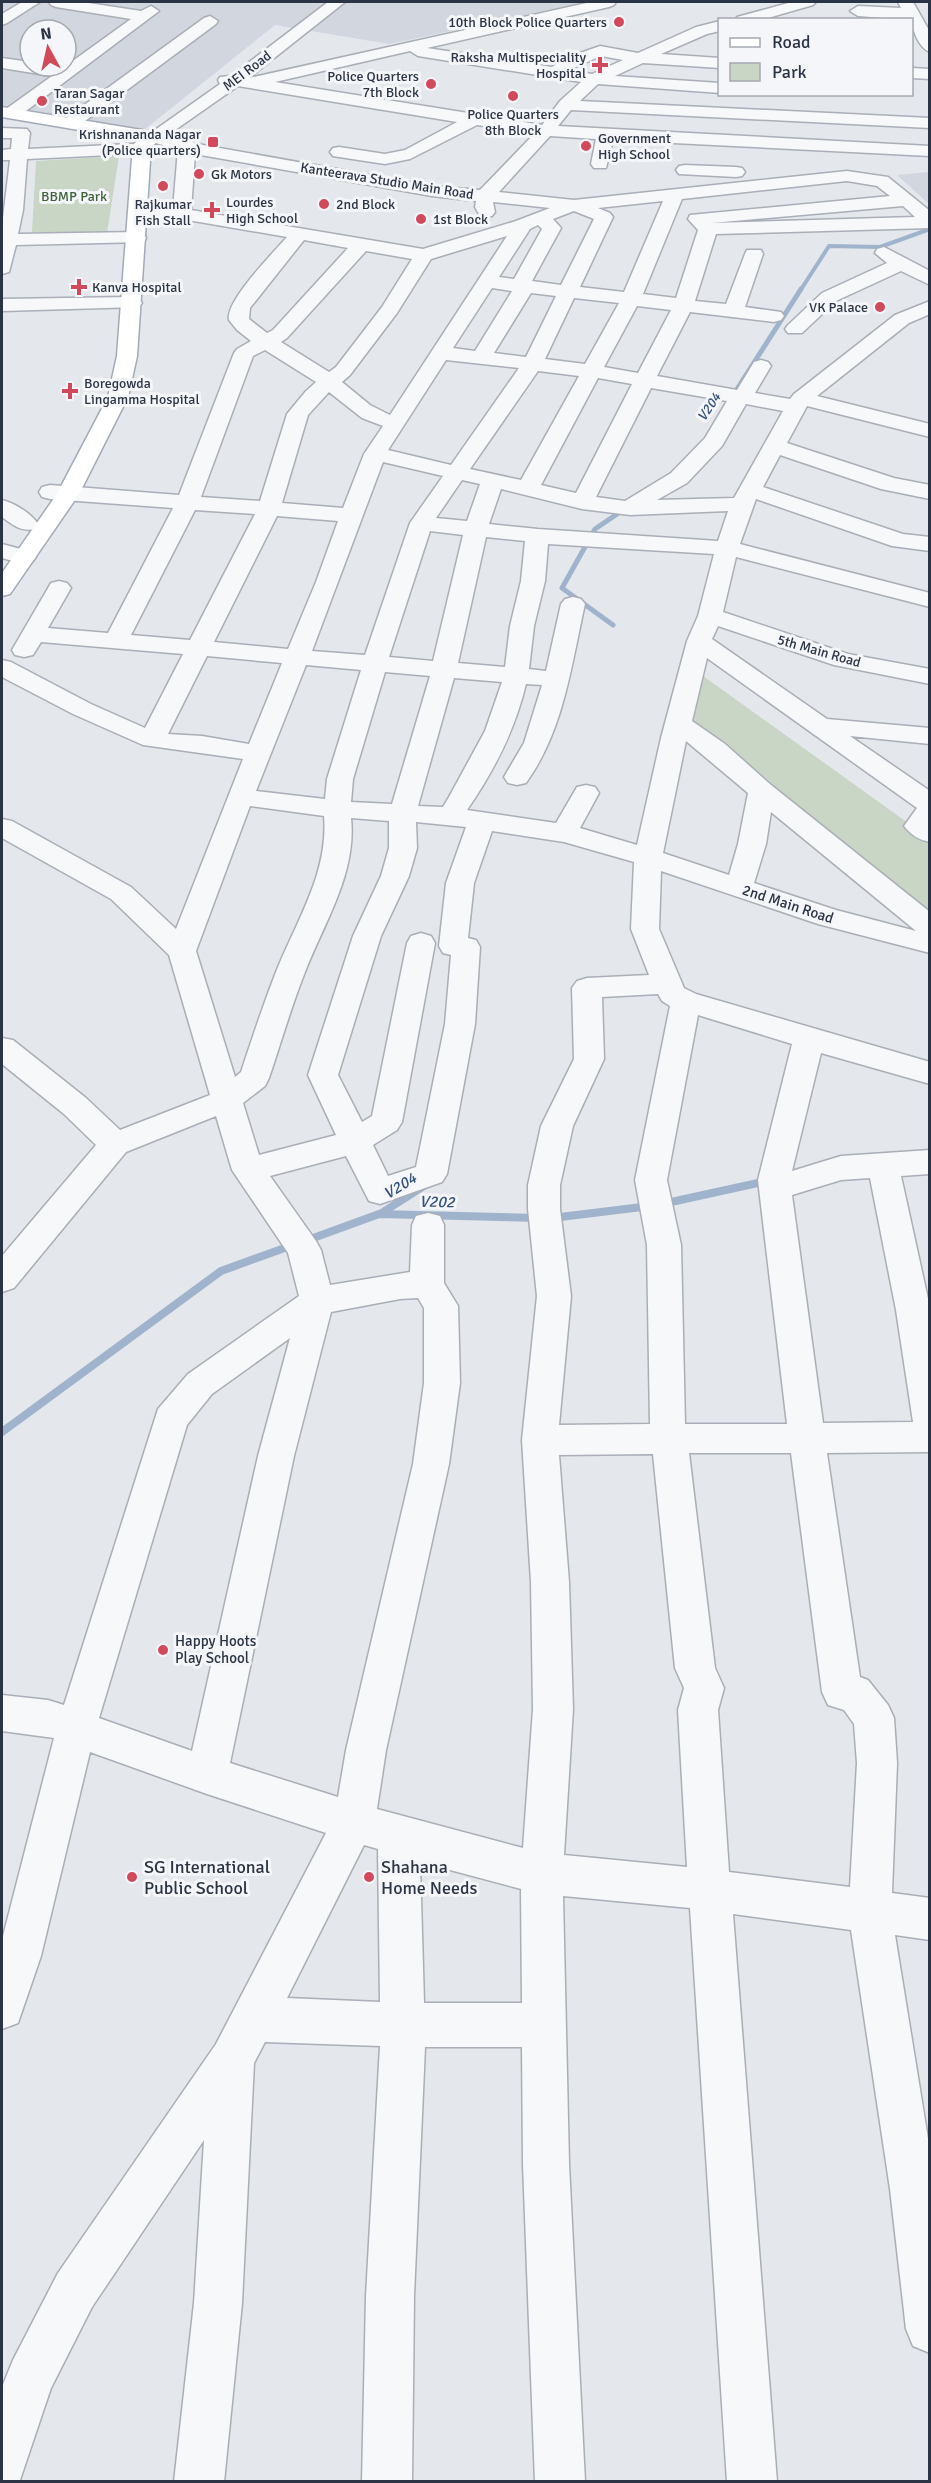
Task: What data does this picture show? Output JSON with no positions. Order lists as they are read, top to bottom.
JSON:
{
  "streets": {
    "main road": ["Kanteerava Studio Main Road"],
    "street": ["MEI Road", "5th Main Road", "2nd Main Road"]
  },
  "crossings": [
    ["MEI Road", "Kanteerava Studio Main Road"]
  ],
  "water": ["V204", "V202"],
  "parks": ["BBMP Park"],
  "places": {
    "other": [
      "10th Block Police Quarters",
      "Police Quarters 7th Block",
      "Police Quarters 8th Block",
      "Taran Sagar Restaurant",
      "Government High School",
      "Gk Motors",
      "Rajkumar Fish Stall",
      "2nd Block",
      "1st Block",
      "VK Palace",
      "Happy Hoots Play School",
      "SG International Public School",
      "Shahana Home Needs"
    ],
    "health": [
      "Raksha Multispeciality Hospital",
      "Lourdes High School",
      "Kanva Hospital",
      "Boregowda Lingamma Hospital"
    ],
    "transit": ["Krishnananda Nagar (Police quarters)"]
  },
  "legend": ["Road", "Park"],
  "north": "top"
}
